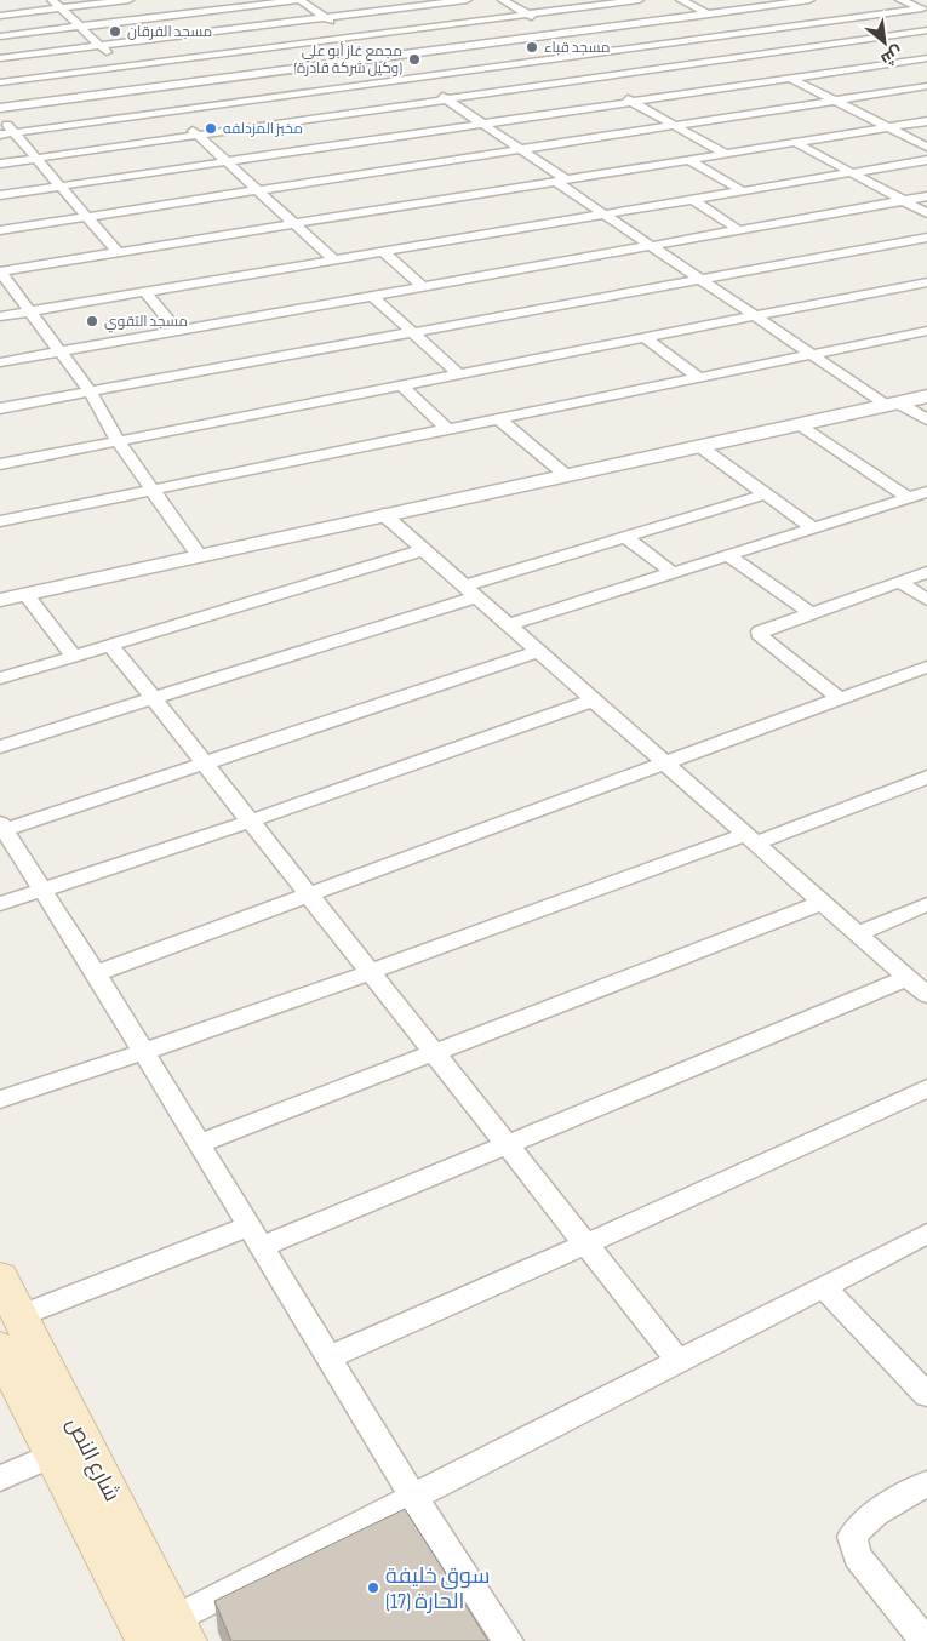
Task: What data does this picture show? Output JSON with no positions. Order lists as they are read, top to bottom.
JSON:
{
  "streets": {
    "main road": ["شارع النص"]
  },
  "places": [
    "مسجد الفرقان",
    "مسجد قباء",
    "مجمع غاز أبو علي (وكيل شركة قادرة)",
    "مخبز المزدلفه",
    "مسجد التقوي",
    "سوق خليفة الحارة (17)"
  ],
  "north": "bottom right"
}
